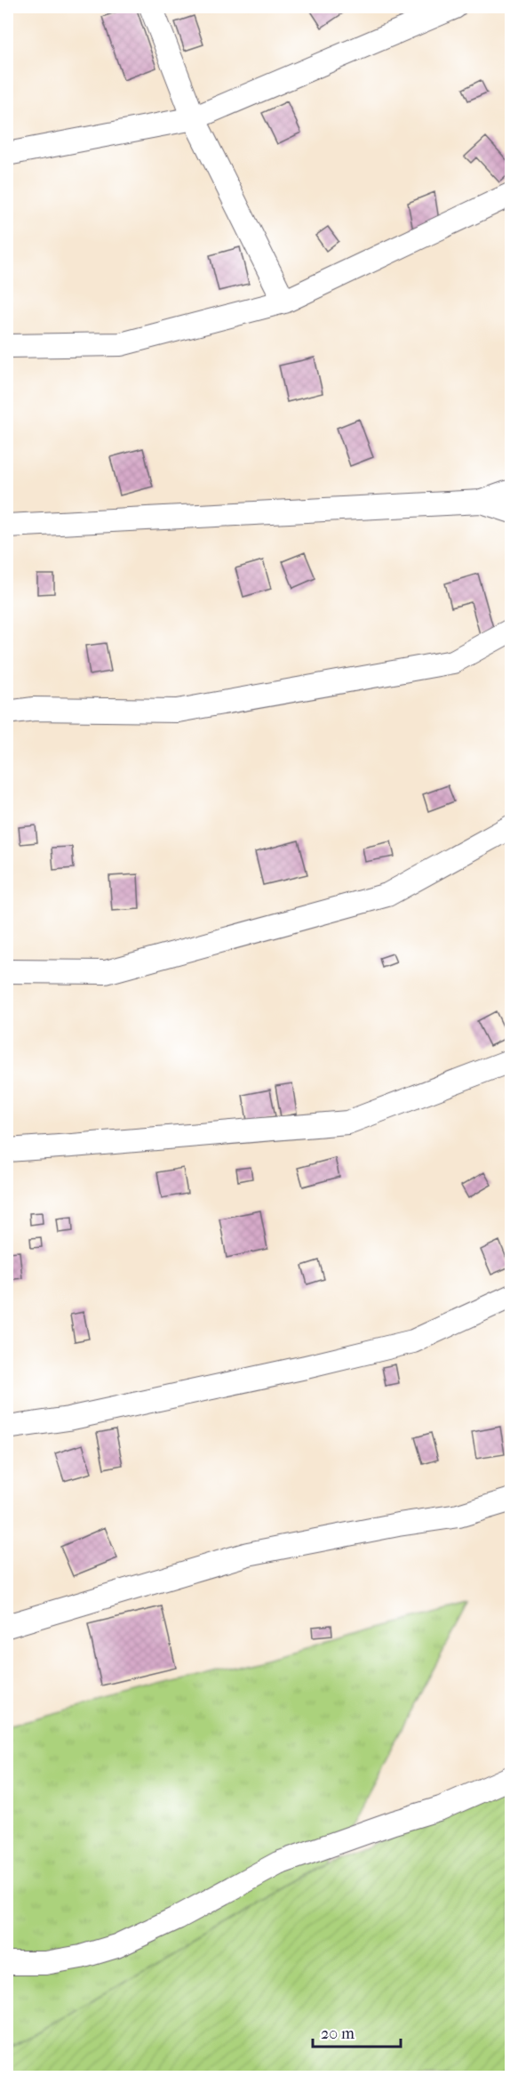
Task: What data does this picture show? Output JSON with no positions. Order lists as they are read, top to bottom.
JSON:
{
  "scale_bar": "20 m"
}
